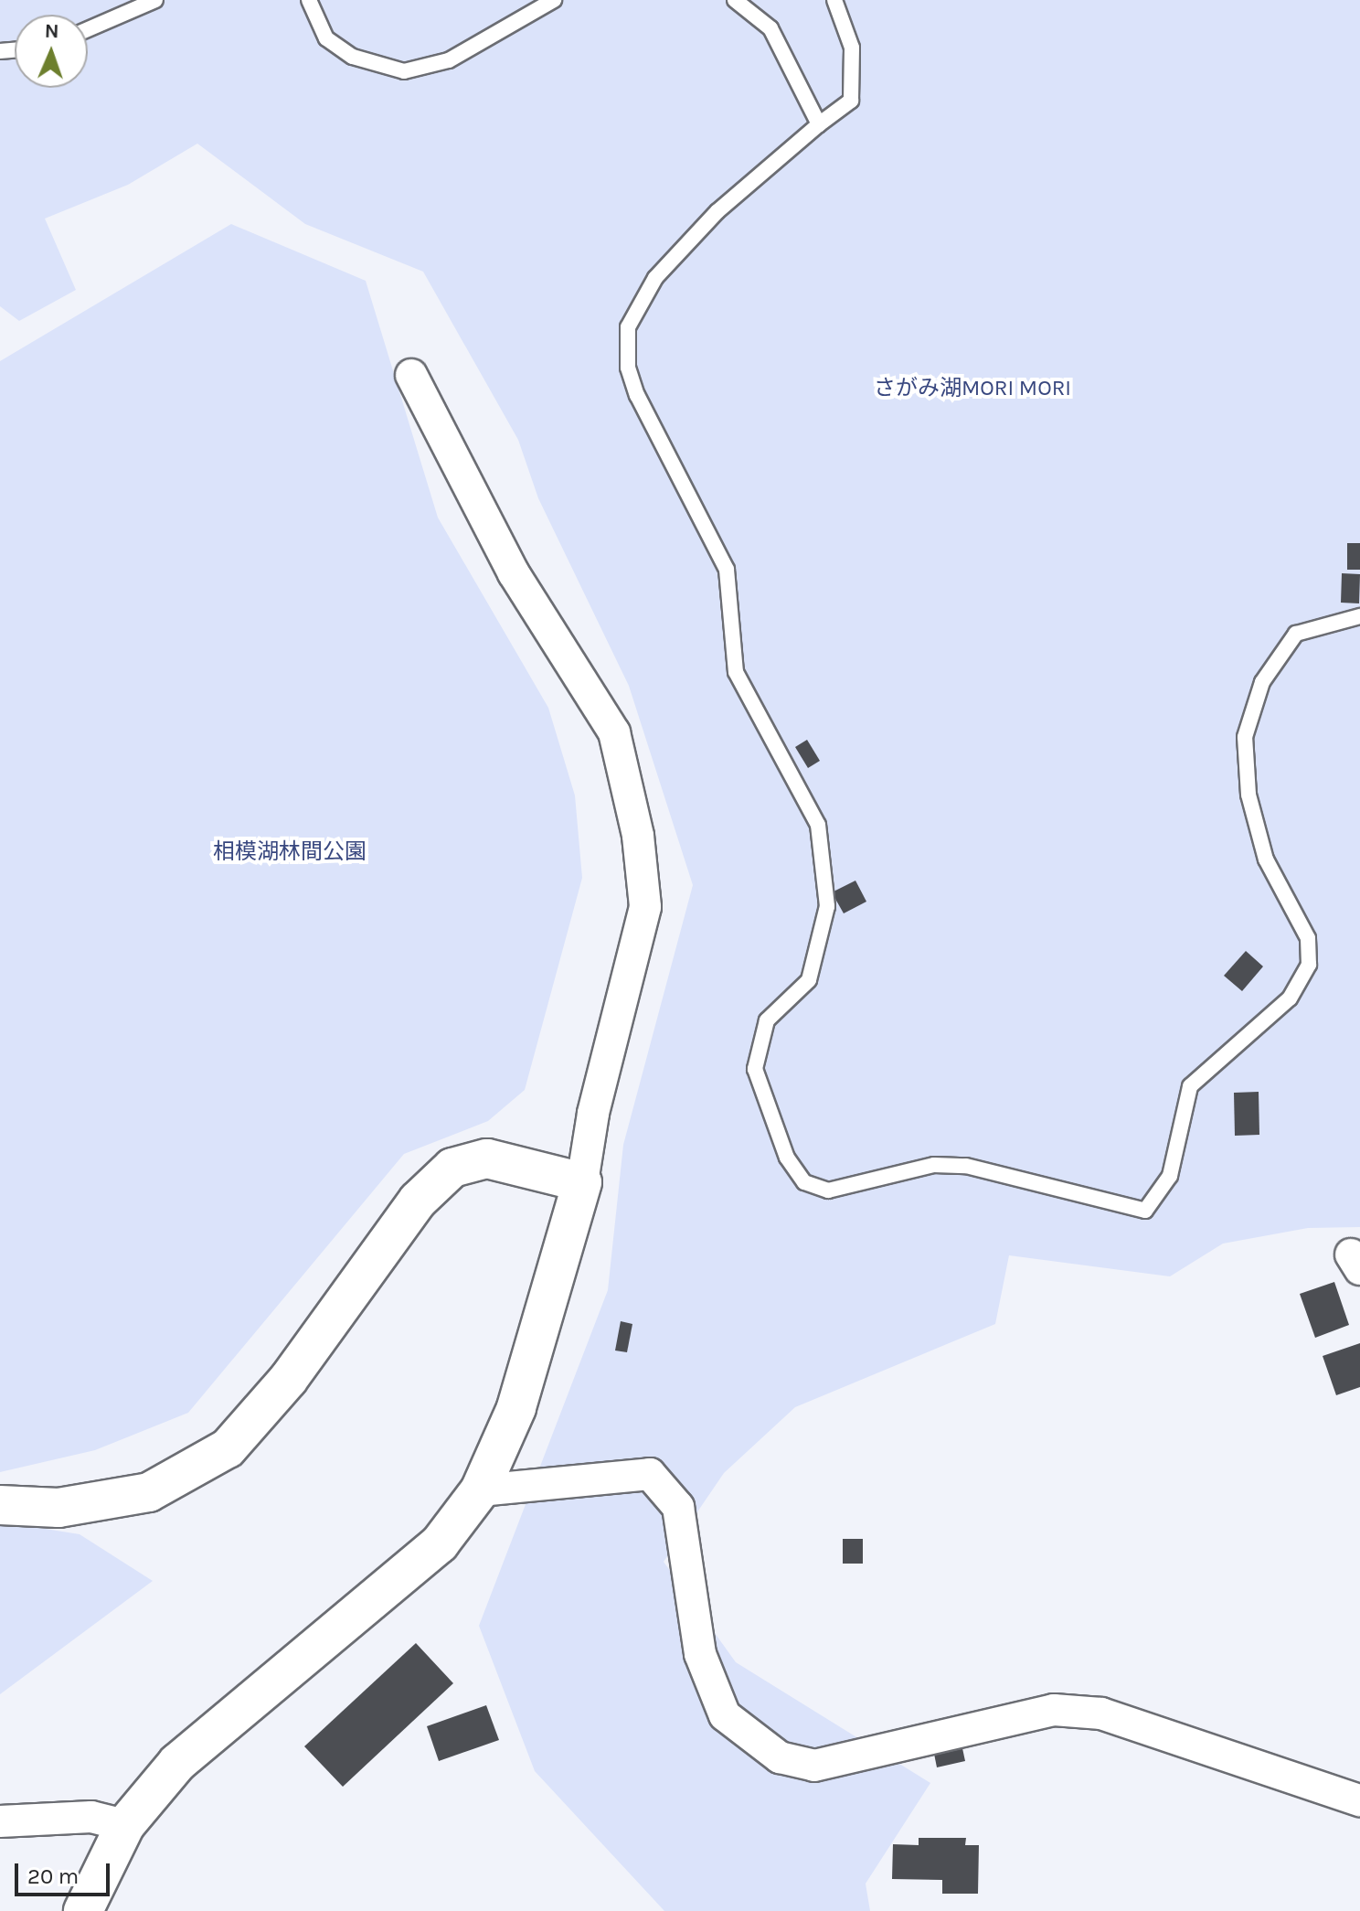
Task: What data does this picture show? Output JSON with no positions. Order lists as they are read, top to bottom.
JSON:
{
  "parks": ["さがみ湖MORI MORI", "相模湖林間公園"],
  "scale_bar": "20 m",
  "north": "top"
}
